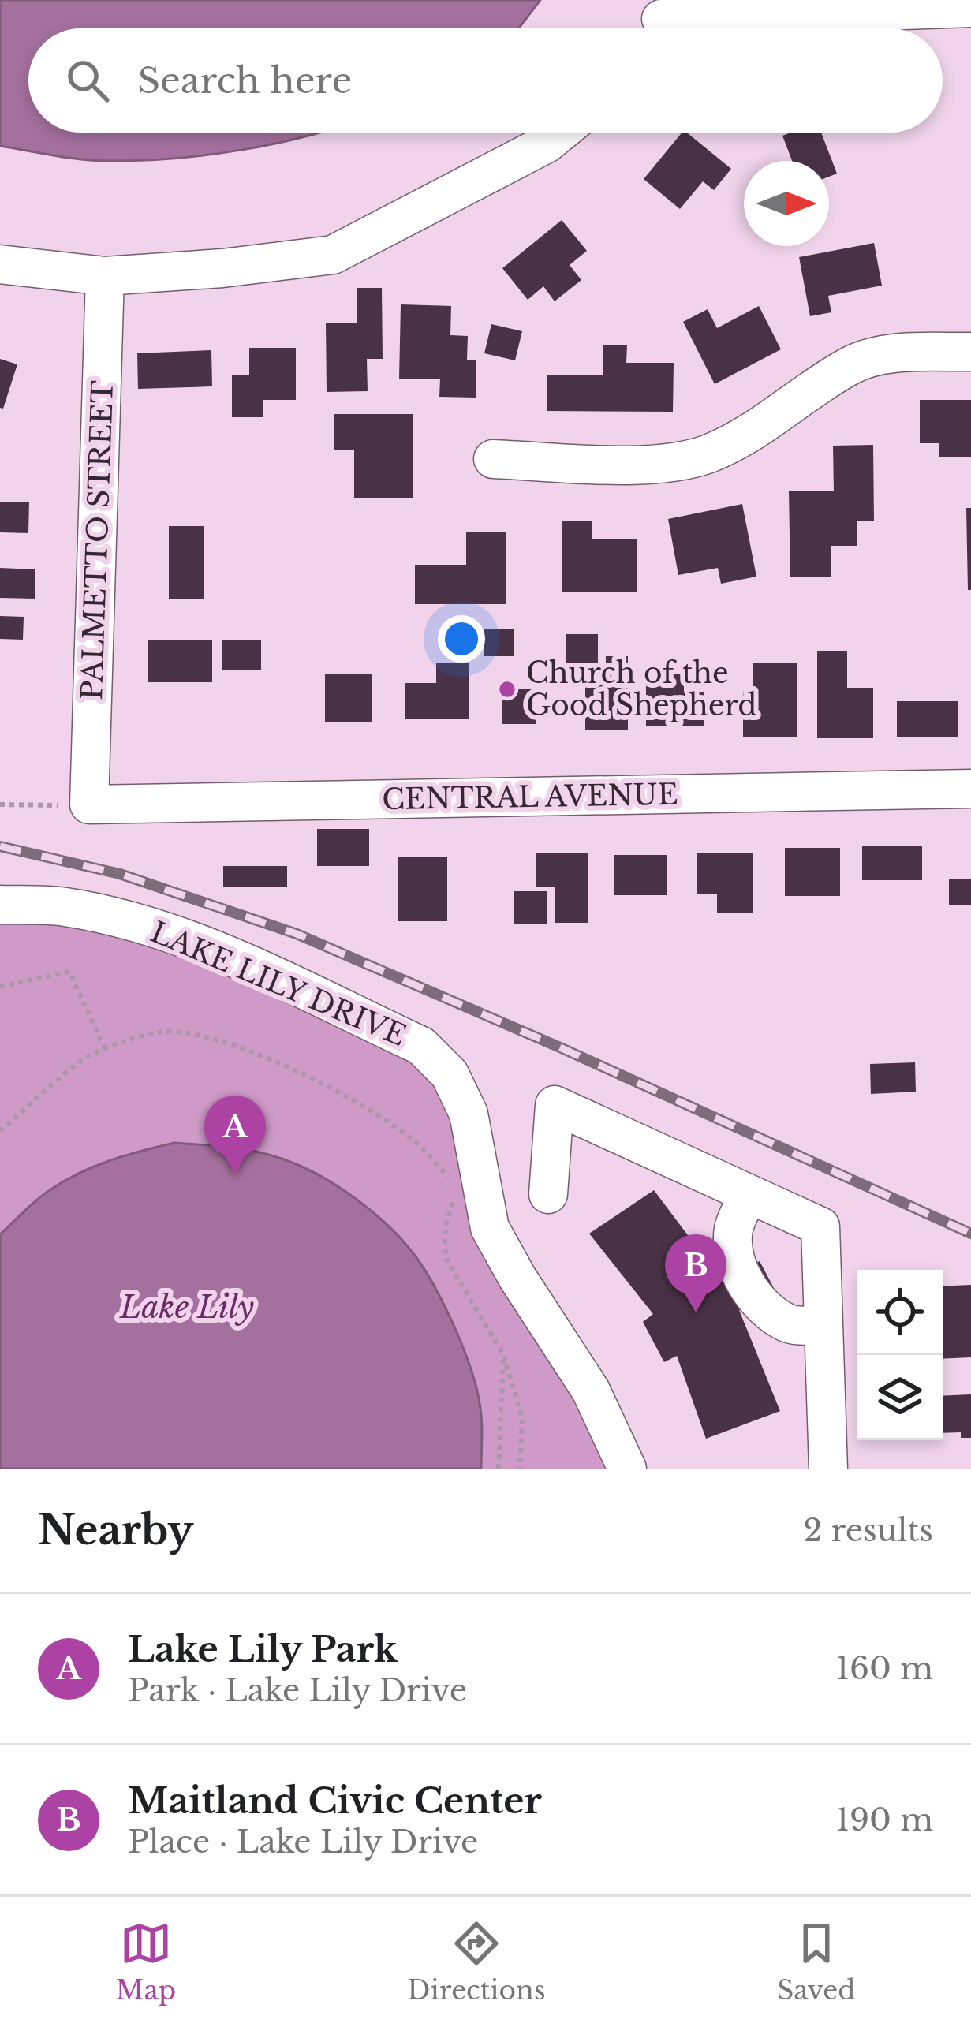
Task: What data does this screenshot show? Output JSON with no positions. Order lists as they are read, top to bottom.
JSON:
{
  "streets": {
    "street": ["PALMETTO STREET", "CENTRAL AVENUE", "LAKE LILY DRIVE"]
  },
  "crossings": [
    ["PALMETTO STREET", "CENTRAL AVENUE"]
  ],
  "water": ["Lake Lily"],
  "places": ["Church of the Good Shepherd"],
  "north": "right",
  "page": {
    "search": "Search here",
    "pins": ["A", "B"],
    "heading": ["Nearby", "2 results"],
    "list": [
      {
        "mark": "A",
        "name": "Lake Lily Park",
        "note": "Park · Lake Lily Drive",
        "value": "160 m"
      },
      {
        "mark": "B",
        "name": "Maitland Civic Center",
        "note": "Place · Lake Lily Drive",
        "value": "190 m"
      }
    ],
    "nav": ["Map", "Directions", "Saved"]
  }
}
